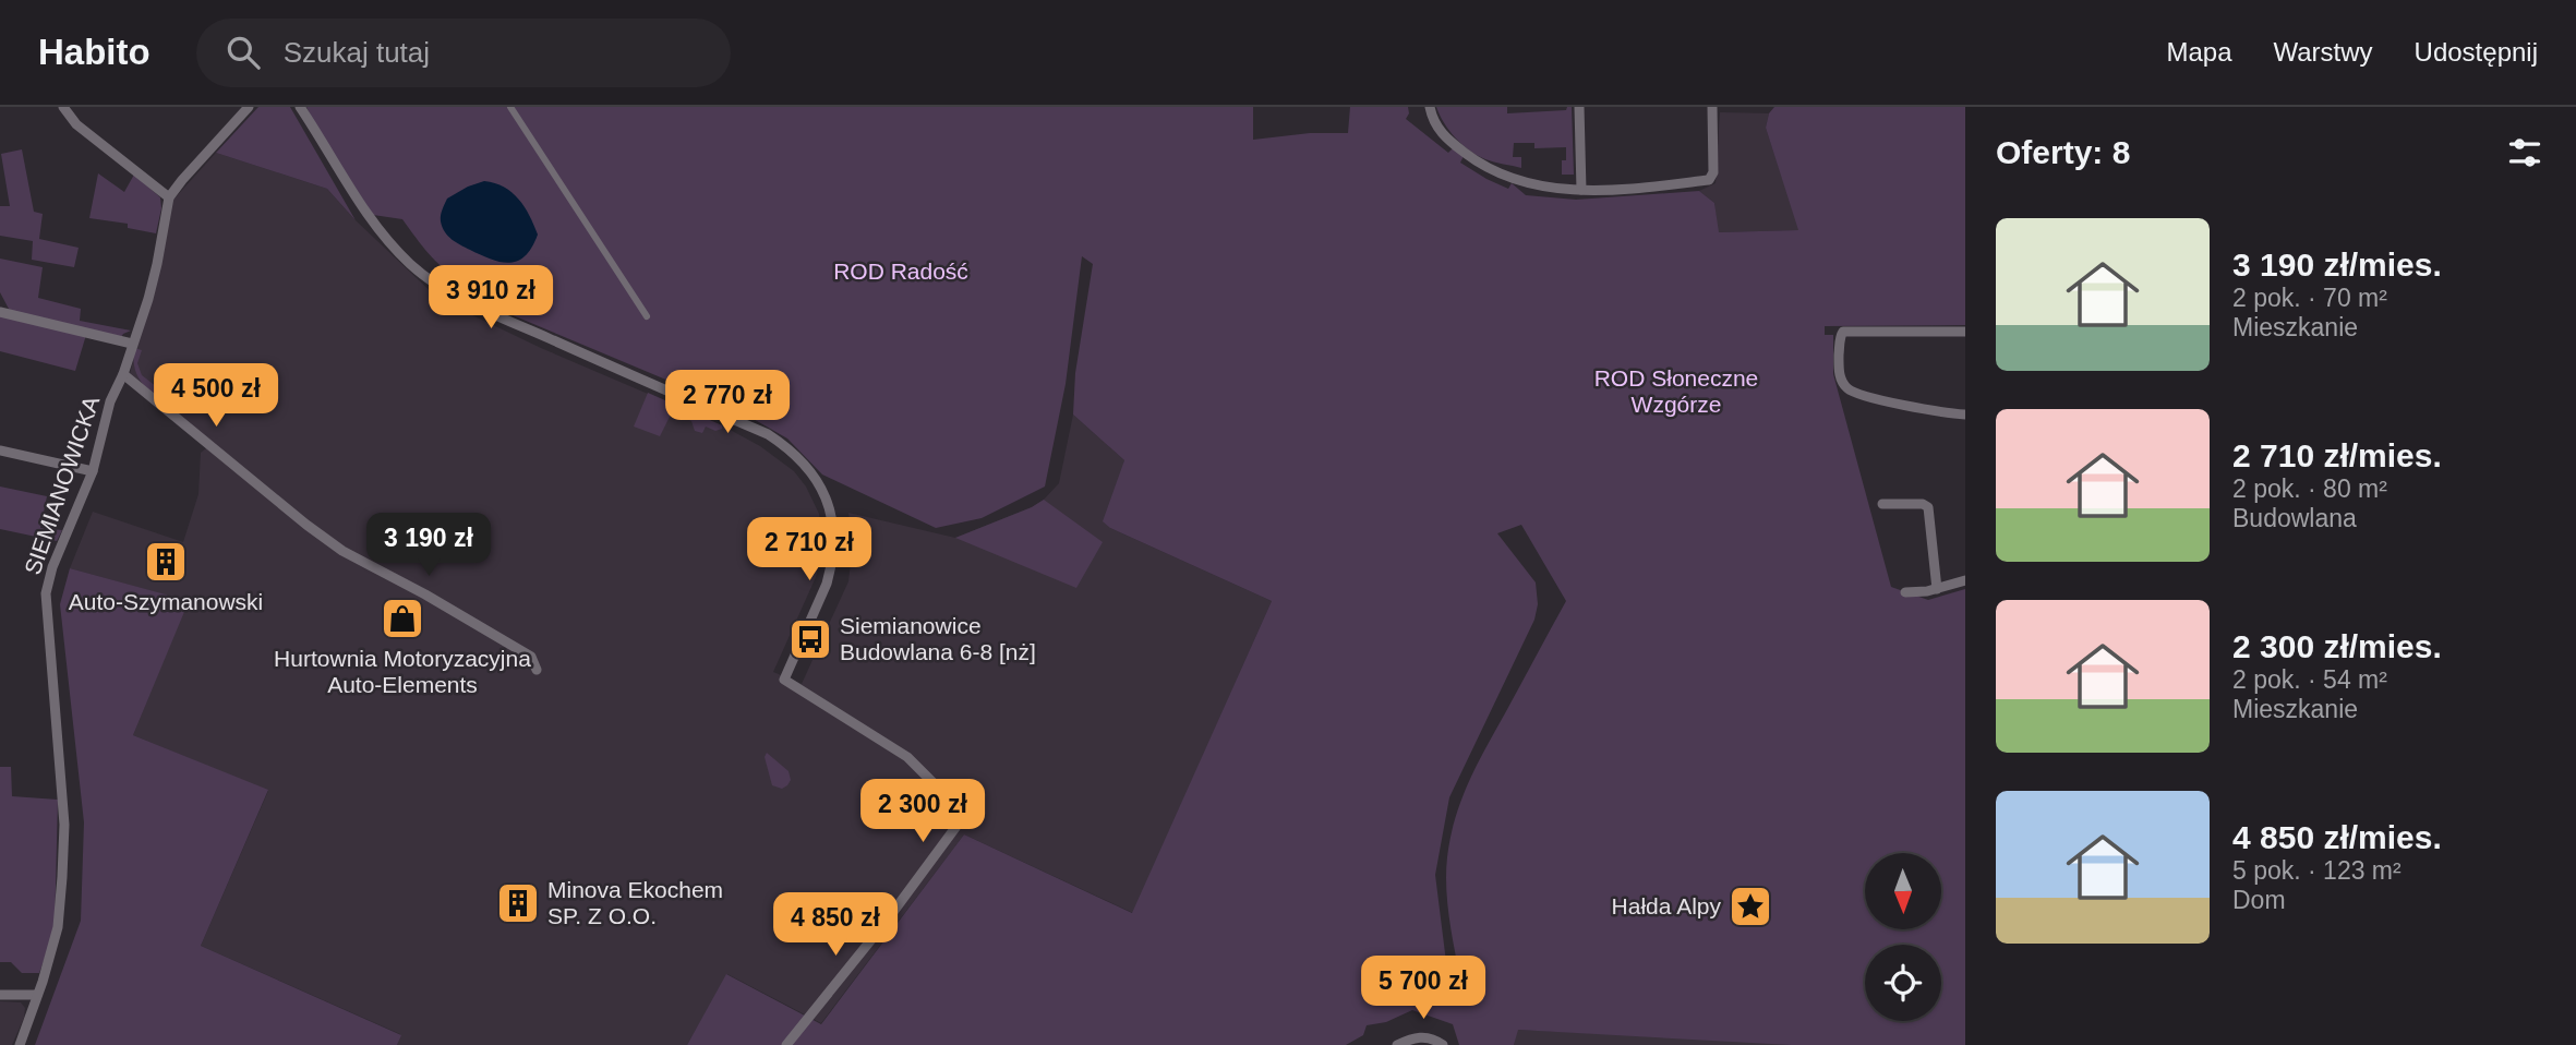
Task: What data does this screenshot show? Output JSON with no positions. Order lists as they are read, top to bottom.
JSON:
{
  "streets": {
    "street": ["SIEMIANOWICKA"]
  },
  "parks": ["ROD Radość", "ROD Słoneczne Wzgórze"],
  "places": {
    "building": ["Auto-Szymanowski", "Minova Ekochem SP. Z O.O."],
    "shop": ["Hurtownia Motoryzacyjna Auto-Elements"],
    "bus stop": ["Siemianowice Budowlana 6-8 [nż]"],
    "place": ["Hałda Alpy"]
  },
  "north": "bottom",
  "page": {
    "header": "Habito",
    "search": "Szukaj tutaj",
    "nav": ["Mapa", "Warstwy", "Udostępnij"],
    "heading": "Oferty: 8",
    "list": [
      {
        "name": "3 190 zł/mies.",
        "note": "2 pok. · 70 m² · Mieszkanie"
      },
      {
        "name": "2 710 zł/mies.",
        "note": "2 pok. · 80 m² · Budowlana"
      },
      {
        "name": "2 300 zł/mies.",
        "note": "2 pok. · 54 m² · Mieszkanie"
      },
      {
        "name": "4 850 zł/mies.",
        "note": "5 pok. · 123 m² · Dom"
      }
    ],
    "price": [
      "3 910 zł",
      "4 500 zł",
      "2 770 zł",
      "3 190 zł",
      "2 710 zł",
      "2 300 zł",
      "4 850 zł",
      "5 700 zł"
    ]
  }
}
